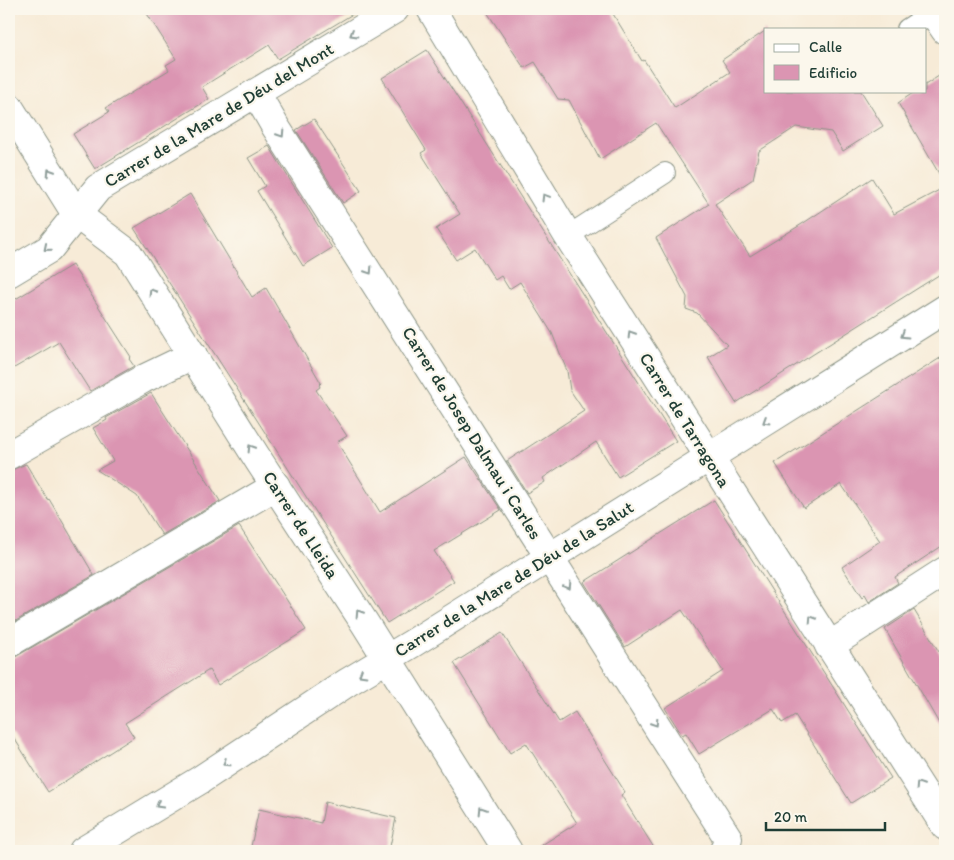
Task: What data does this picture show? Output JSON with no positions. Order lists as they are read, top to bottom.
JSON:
{
  "streets": {
    "street": [
      "Carrer de la Mare de Déu del Mont",
      "Carrer de Tarragona",
      "Carrer de Josep Dalmau i Carles",
      "Carrer de Lleida",
      "Carrer de la Mare de Déu de la Salut"
    ]
  },
  "crossings": [
    ["Carrer de la Mare de Déu del Mont", "Carrer de Josep Dalmau i Carles"],
    ["Carrer de la Mare de Déu del Mont", "Carrer de Lleida"],
    ["Carrer de Tarragona", "Carrer de la Mare de Déu de la Salut"],
    ["Carrer de Josep Dalmau i Carles", "Carrer de la Mare de Déu de la Salut"],
    ["Carrer de Lleida", "Carrer de la Mare de Déu de la Salut"]
  ],
  "one_way": ["Carrer de Tarragona", "Carrer de Josep Dalmau i Carles", "Carrer de Lleida"],
  "legend": ["Calle", "Edificio"],
  "scale_bar": "20 m"
}
